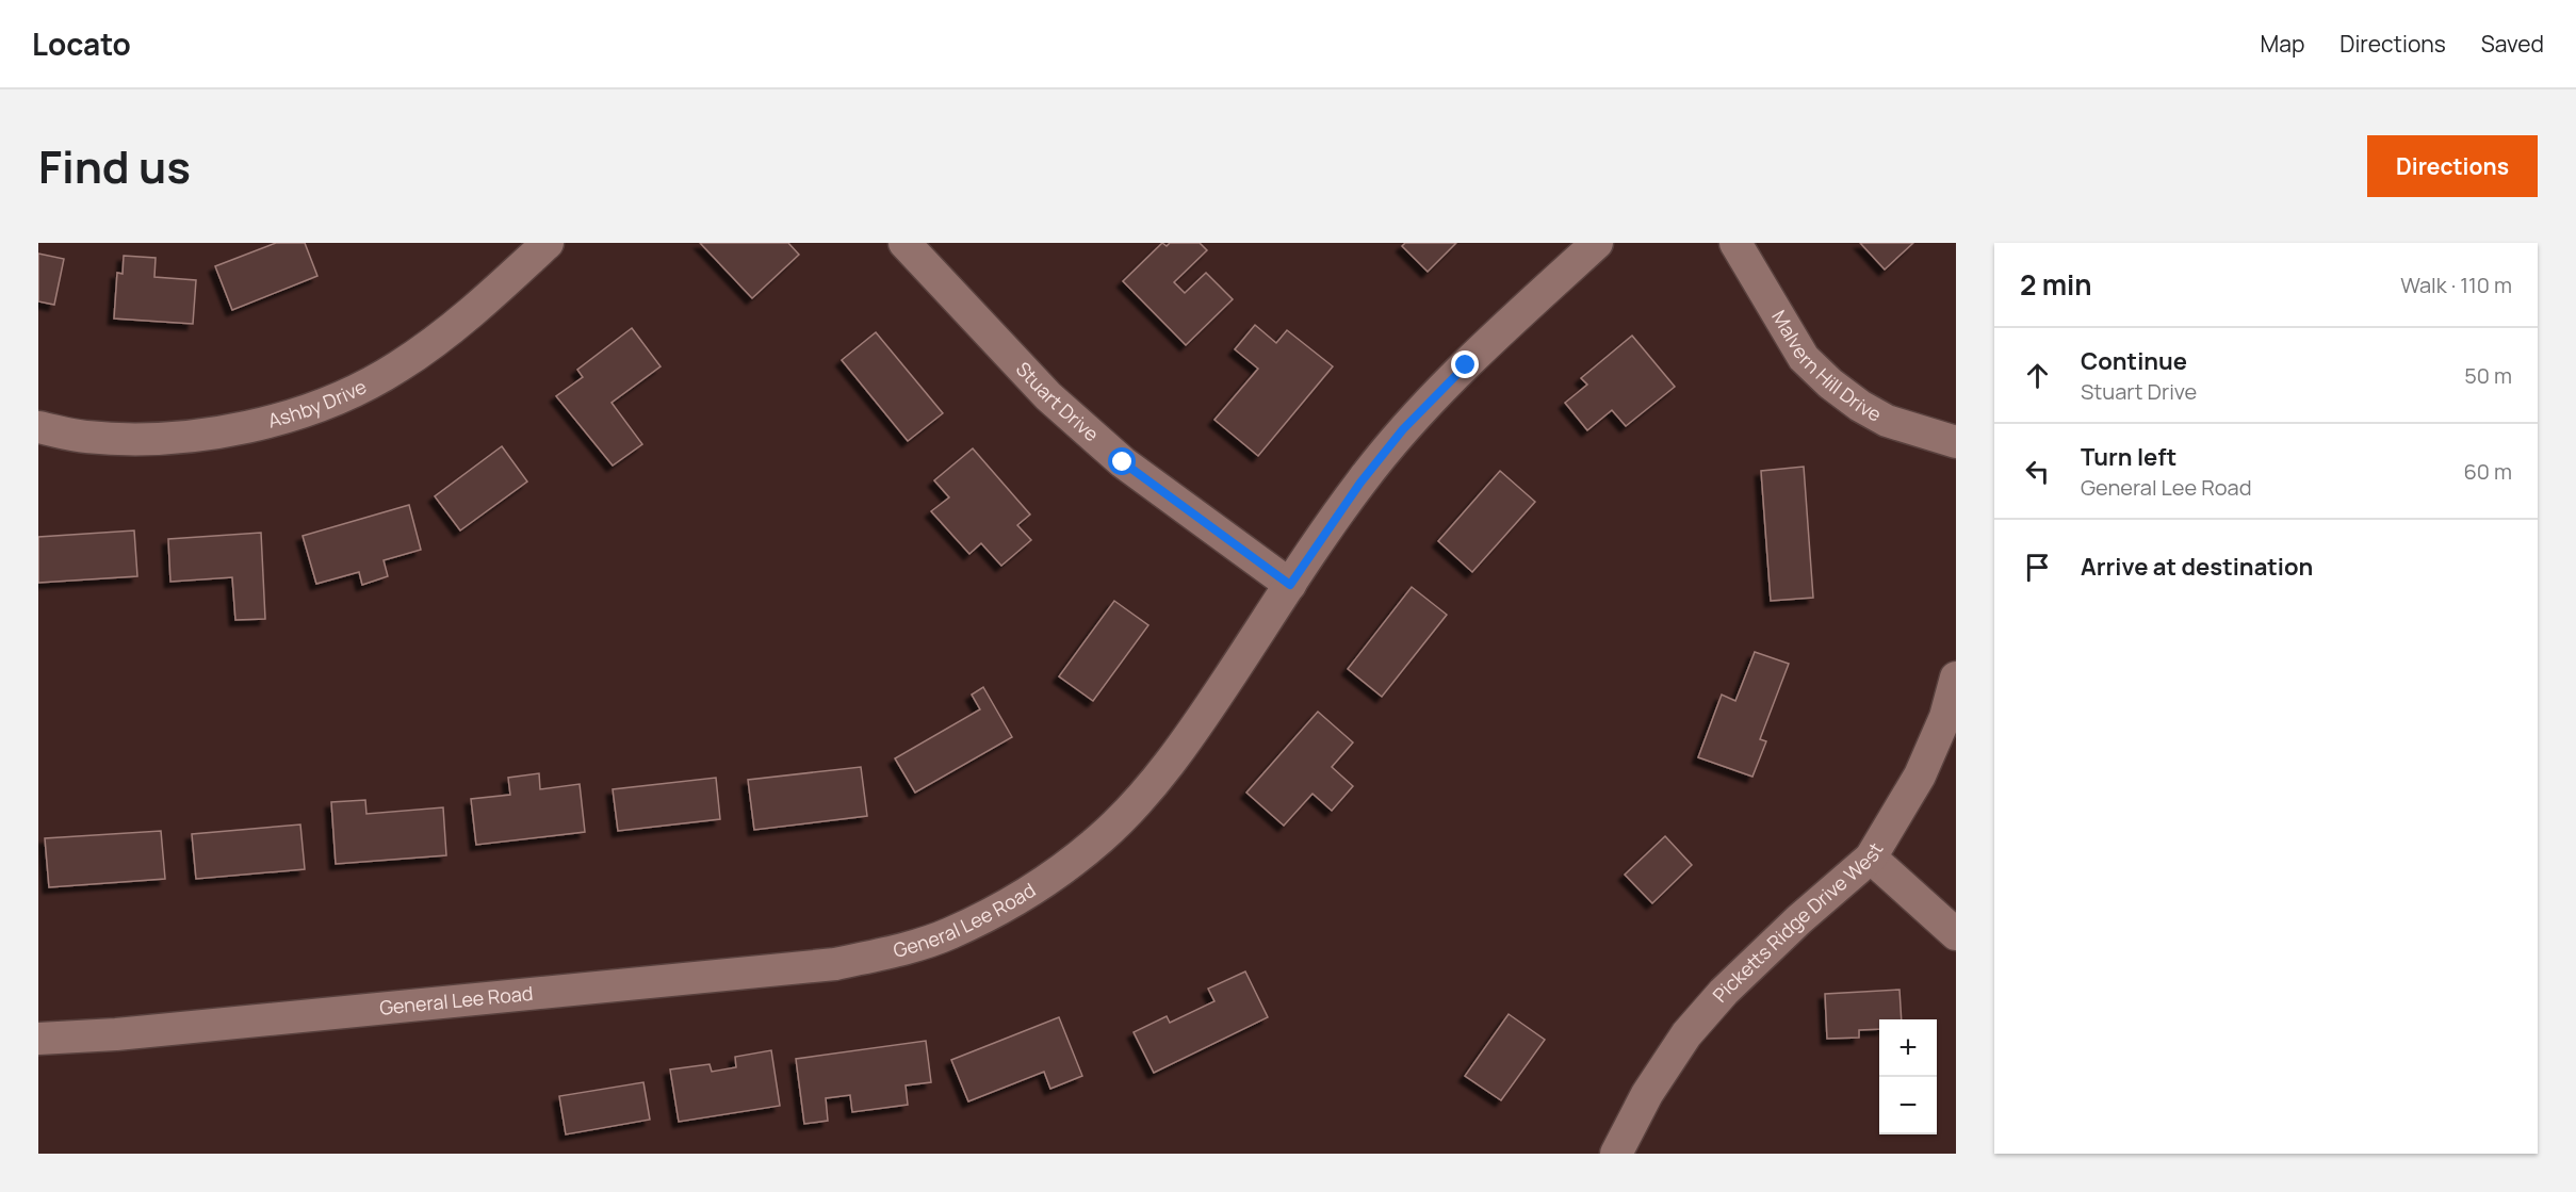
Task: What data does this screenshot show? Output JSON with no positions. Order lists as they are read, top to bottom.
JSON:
{
  "streets": {
    "street": [
      "Malvern Hill Drive",
      "Stuart Drive",
      "Ashby Drive",
      "General Lee Road",
      "Picketts Ridge Drive West"
    ]
  },
  "crossings": [
    ["Stuart Drive", "General Lee Road"]
  ],
  "page": {
    "header": "Locato",
    "nav": ["Map", "Directions", "Saved"],
    "title": "Find us",
    "buttons": "Directions",
    "heading": ["2 min", "Walk · 110 m"],
    "list": [
      ["Continue", "Stuart Drive", "50 m"],
      ["Turn left", "General Lee Road", "60 m"],
      "Arrive at destination"
    ],
    "map_buttons": ["+", "−"]
  }
}
